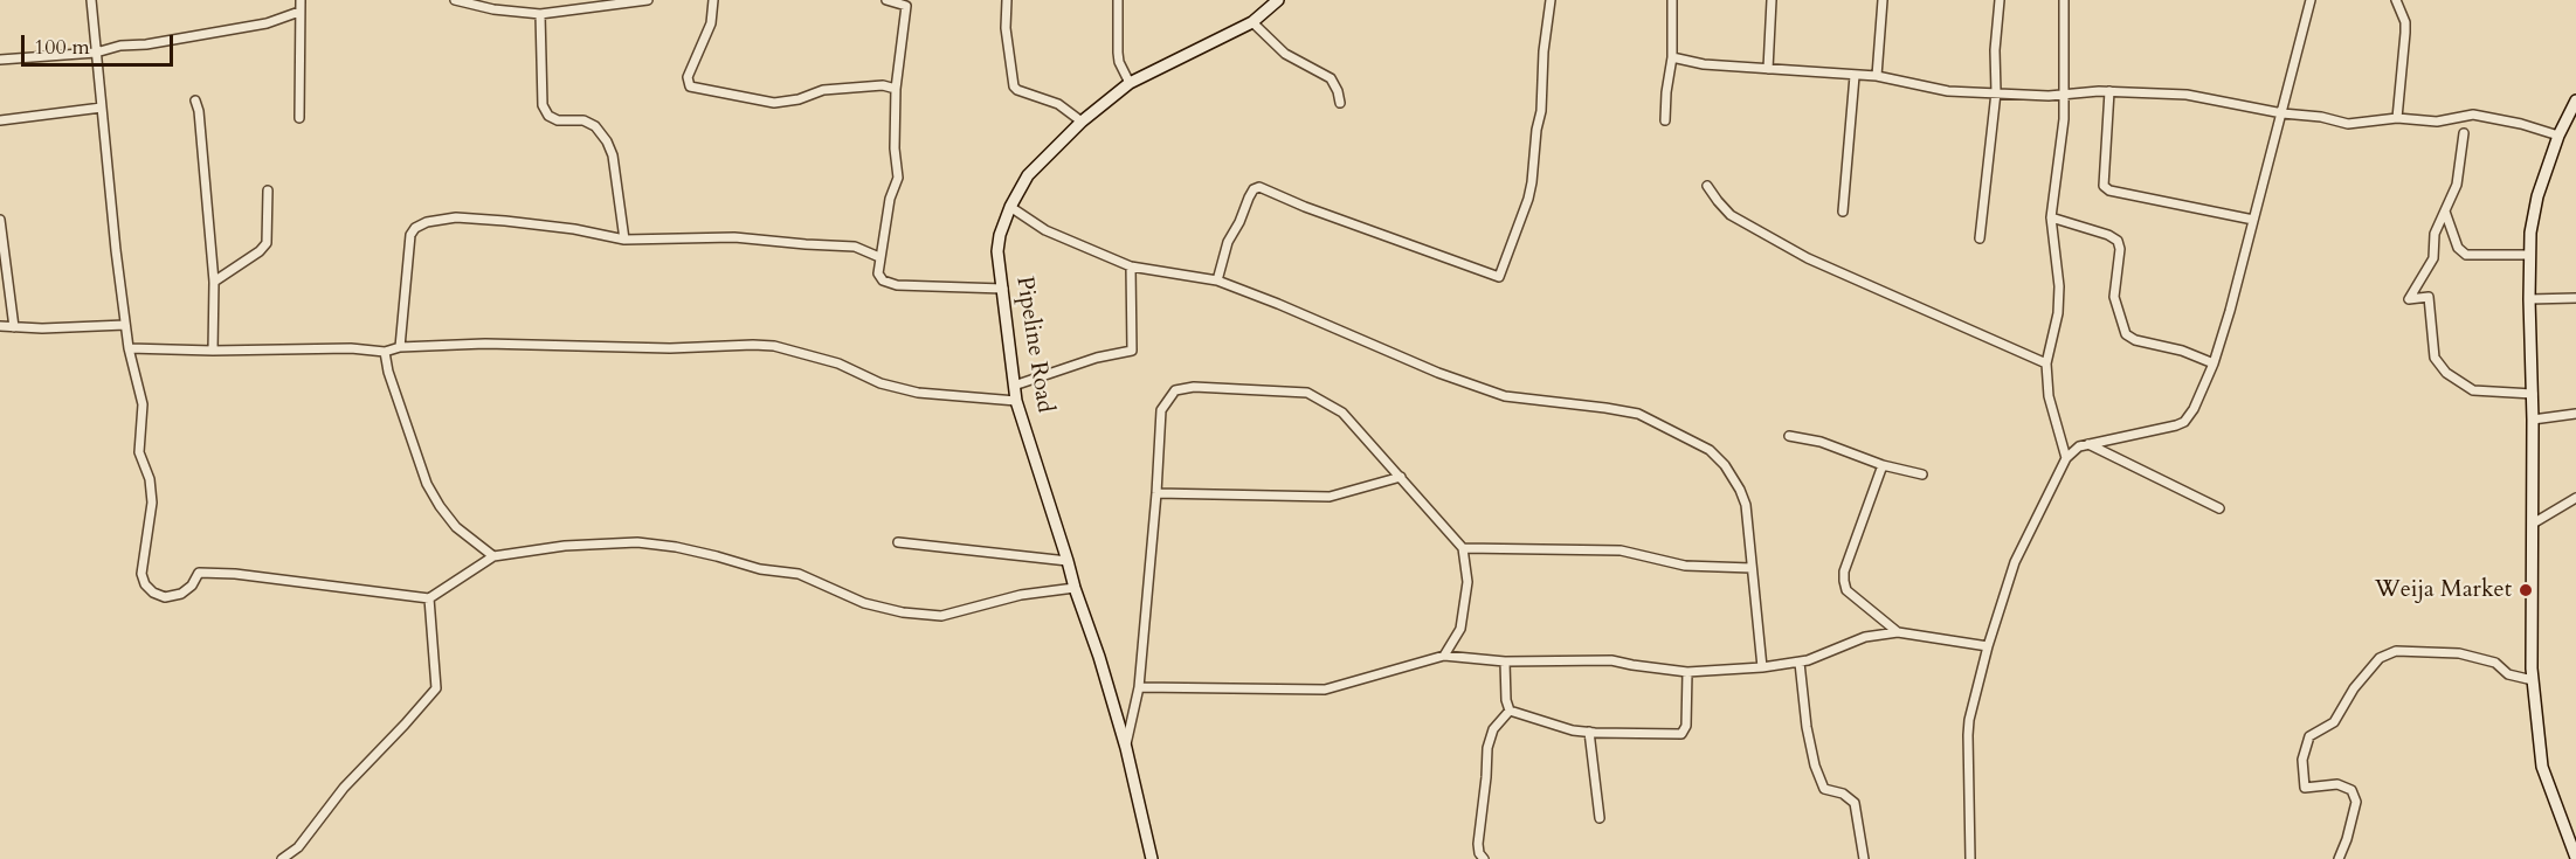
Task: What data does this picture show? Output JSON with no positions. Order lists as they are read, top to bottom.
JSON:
{
  "streets": {
    "street": ["Pipeline Road"]
  },
  "places": ["Weija Market"],
  "scale_bar": "100 m"
}
